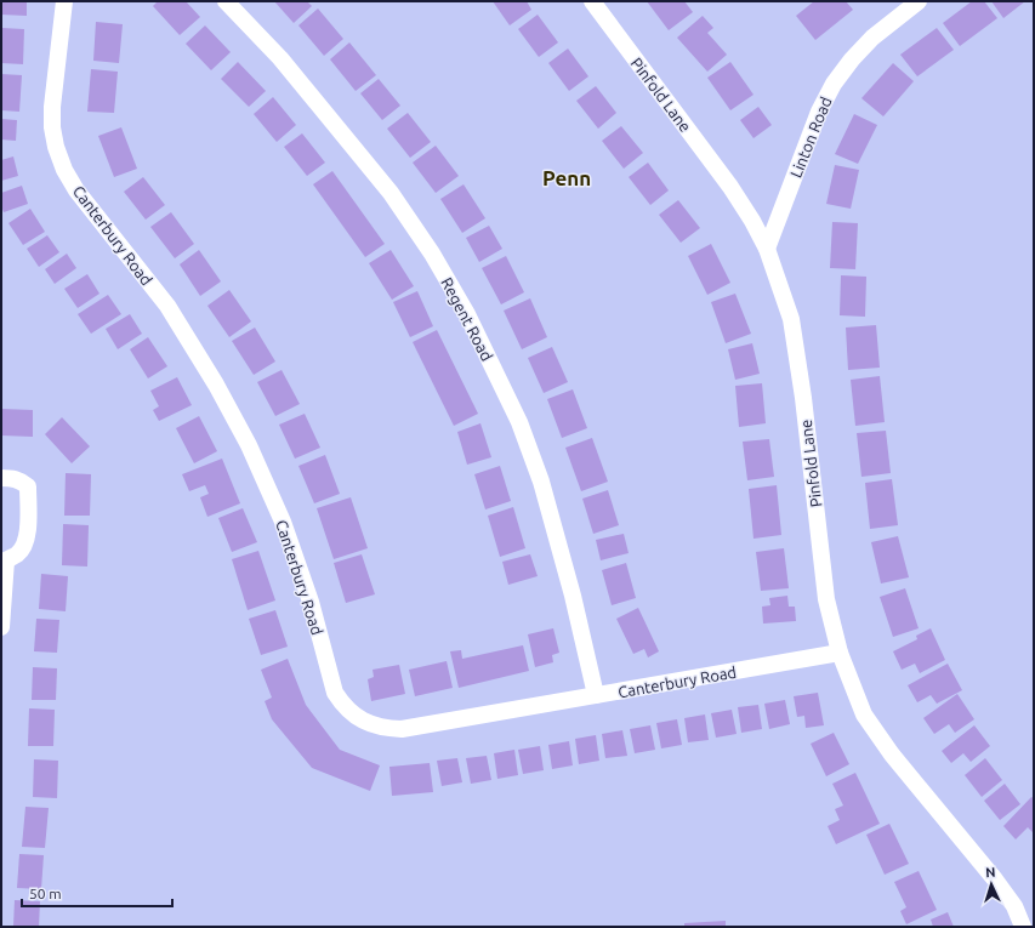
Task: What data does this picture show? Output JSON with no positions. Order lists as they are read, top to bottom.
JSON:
{
  "streets": {
    "street": [
      "Pinfold Lane",
      "Linton Road",
      "Canterbury Road",
      "Regent Road"
    ]
  },
  "crossings": [
    ["Pinfold Lane", "Linton Road"],
    ["Pinfold Lane", "Canterbury Road"],
    ["Canterbury Road", "Regent Road"]
  ],
  "districts": ["Penn"],
  "scale_bar": "50 m",
  "north": "top"
}
